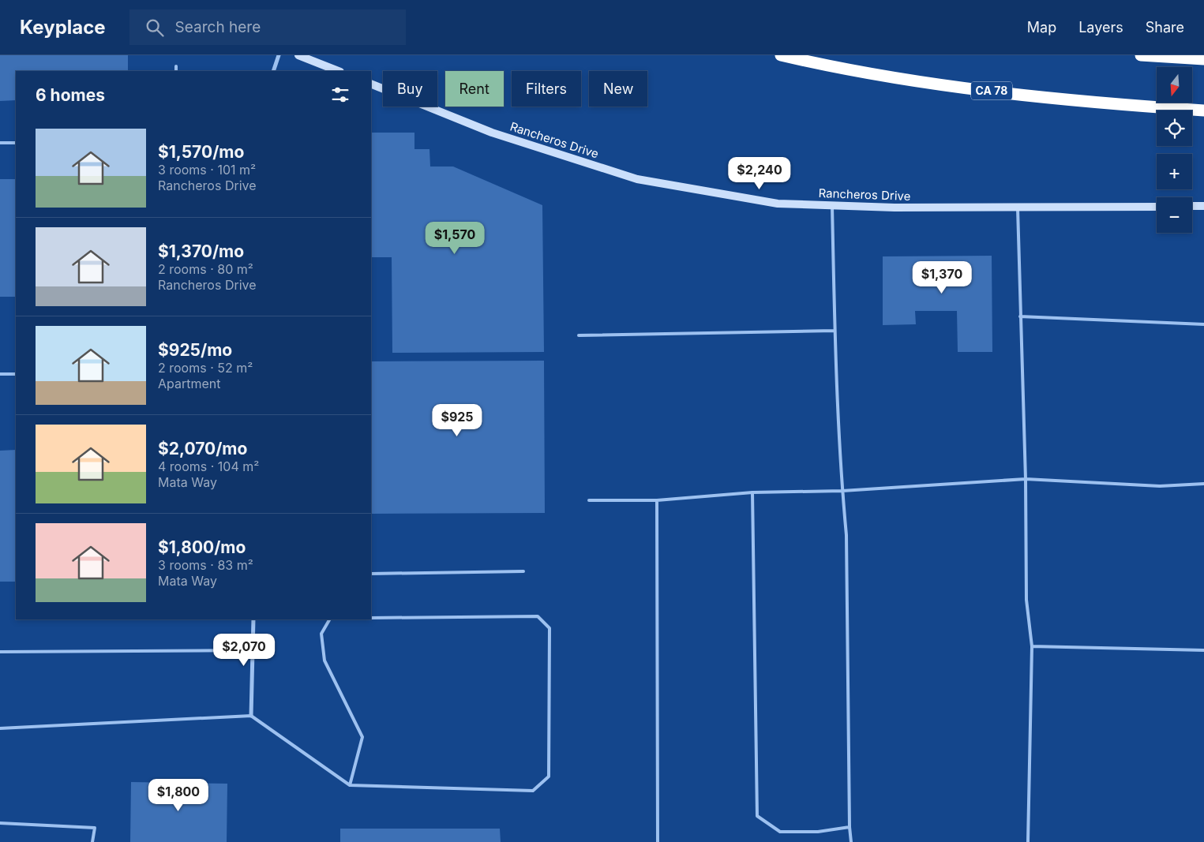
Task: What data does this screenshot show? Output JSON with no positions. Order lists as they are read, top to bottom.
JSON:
{
  "streets": {
    "highway": ["CA 78"],
    "main road": ["Rancheros Drive"]
  },
  "north": "bottom",
  "page": {
    "header": "Keyplace",
    "search": "Search here",
    "nav": ["Map", "Layers", "Share"],
    "map_buttons": ["+", "−"],
    "chip": [
      "Buy",
      "Rent",
      "Filters",
      "New"
    ],
    "heading": "6 homes",
    "list": [
      {
        "name": "$1,570/mo",
        "note": "3 rooms · 101 m² · Rancheros Drive"
      },
      {
        "name": "$1,370/mo",
        "note": "2 rooms · 80 m² · Rancheros Drive"
      },
      {
        "name": "$925/mo",
        "note": "2 rooms · 52 m² · Apartment"
      },
      {
        "name": "$2,070/mo",
        "note": "4 rooms · 104 m² · Mata Way"
      },
      {
        "name": "$1,800/mo",
        "note": "3 rooms · 83 m² · Mata Way"
      }
    ],
    "price": [
      "$2,240",
      "$1,570",
      "$1,370",
      "$925",
      "$2,070",
      "$1,800"
    ]
  }
}
